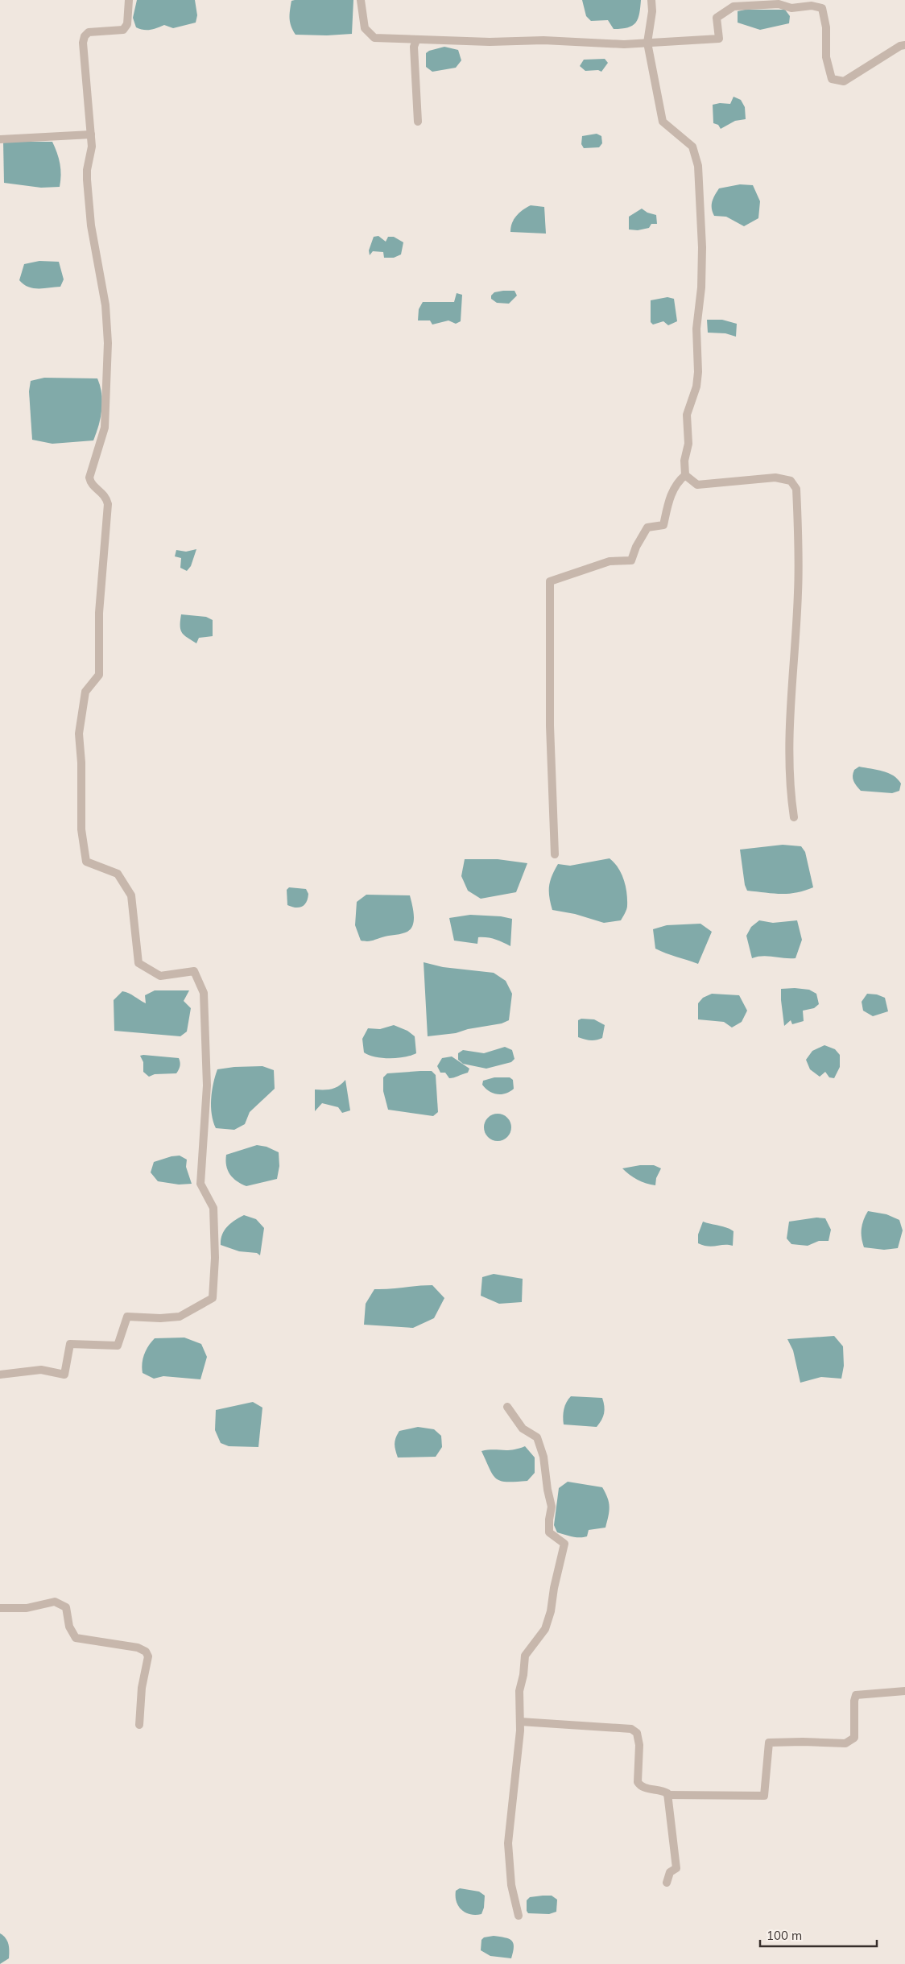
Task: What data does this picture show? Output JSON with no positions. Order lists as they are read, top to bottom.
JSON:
{
  "scale_bar": "100 m"
}
